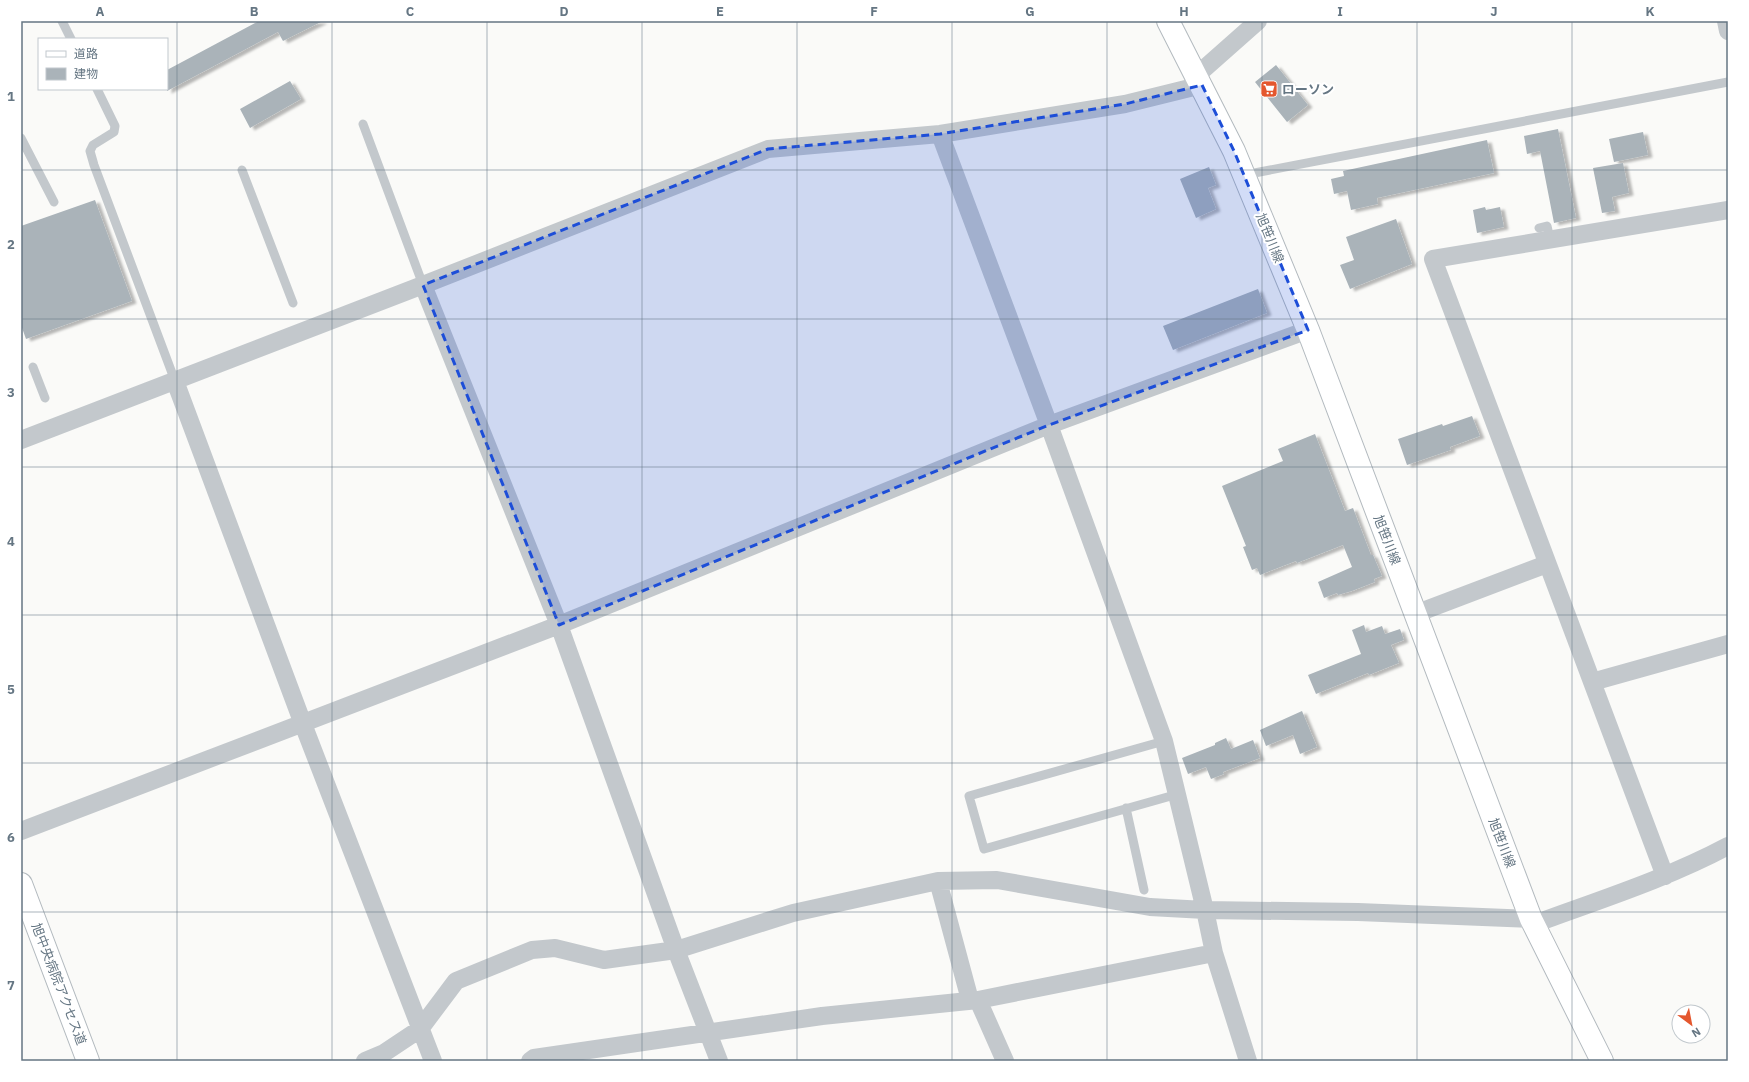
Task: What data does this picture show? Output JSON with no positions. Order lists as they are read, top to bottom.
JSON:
{
  "streets": {
    "main road": ["旭笹川線", "旭中央病院アクセス道"]
  },
  "places": {
    "supermarket": ["ローソン"]
  },
  "legend": ["道路", "建物"],
  "north": "bottom right",
  "grid": {
    "columns": [
      "A",
      "B",
      "C",
      "D",
      "E",
      "F",
      "G",
      "H",
      "I",
      "J",
      "K"
    ],
    "rows": [
      "1",
      "2",
      "3",
      "4",
      "5",
      "6",
      "7"
    ]
  }
}
